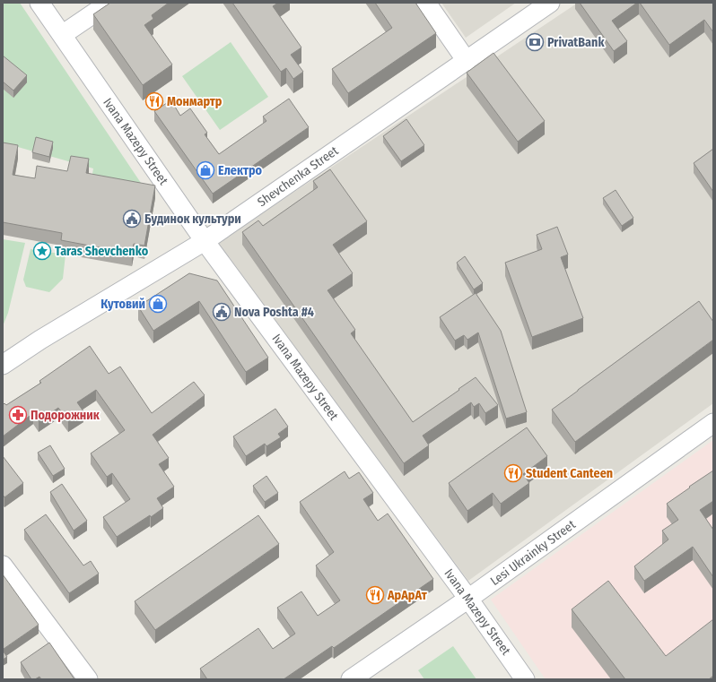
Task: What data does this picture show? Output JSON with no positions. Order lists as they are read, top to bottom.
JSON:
{
  "streets": {
    "street": ["Ivana Mazepy Street", "Shevchenka Street", "Lesi Ukrainky Street"]
  },
  "crossings": [
    ["Ivana Mazepy Street", "Shevchenka Street"],
    ["Ivana Mazepy Street", "Lesi Ukrainky Street"]
  ],
  "places": {
    "bank": ["PrivatBank"],
    "restaurant": ["Монмартр", "Student Canteen", "АрАрАт"],
    "shop": ["Електро", "Кутовий"],
    "public building": ["Будинок культури", "Nova Poshta #4"],
    "place": ["Taras Shevchenko"],
    "pharmacy": ["Подорожник"]
  }
}
